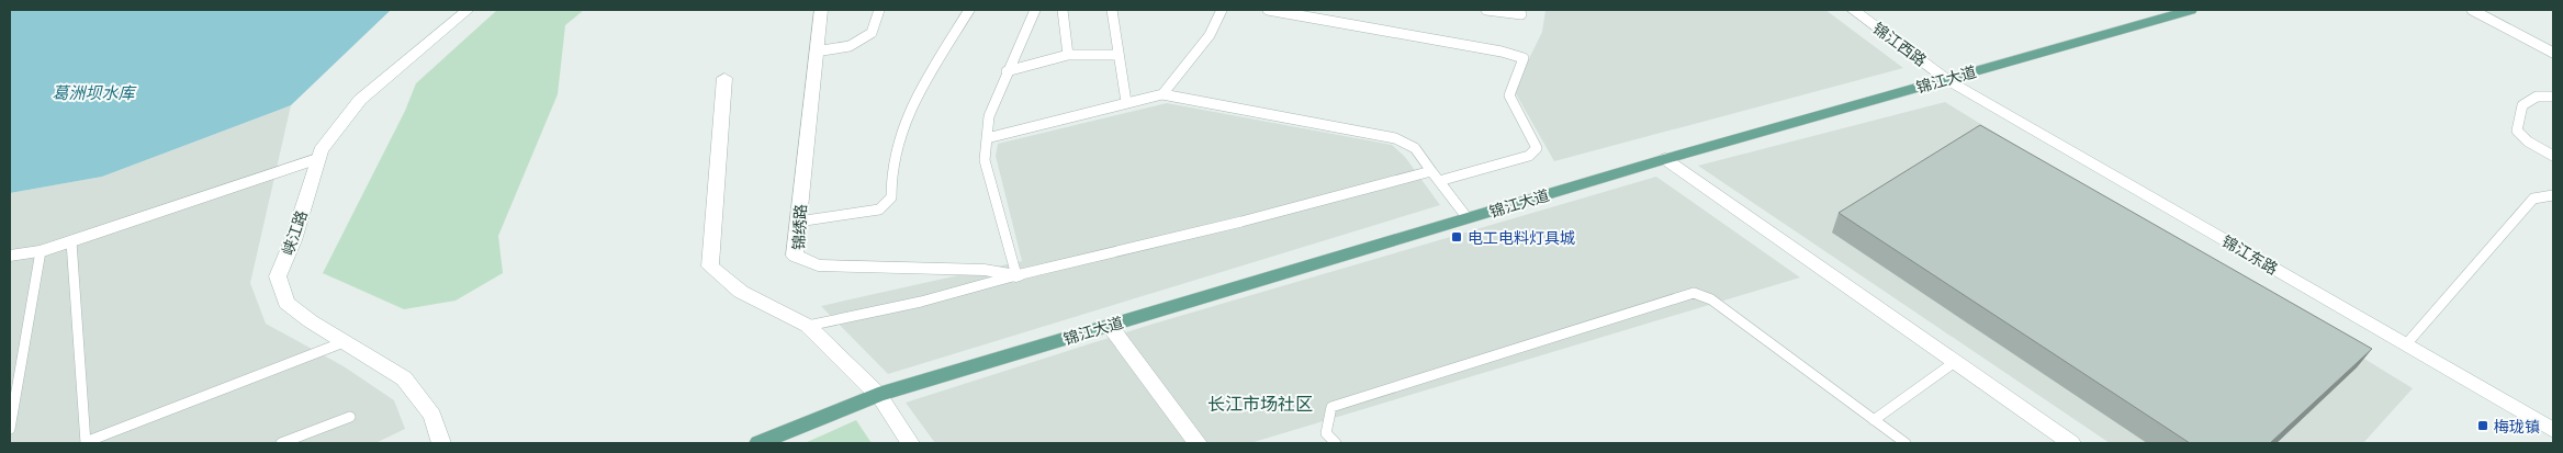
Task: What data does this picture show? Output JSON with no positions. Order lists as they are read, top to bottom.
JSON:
{
  "streets": {
    "main road": ["锦江大道"],
    "street": [
      "锦江西路",
      "锦绣路",
      "峡江路",
      "锦江东路"
    ]
  },
  "crossings": [
    ["锦江西路", "锦江大道"],
    ["锦江西路", "锦江东路"],
    ["锦江大道", "锦江东路"]
  ],
  "districts": ["长江市场社区"],
  "water": ["葛洲坝水库"],
  "places": {
    "transit": ["电工电料灯具城", "梅珑镇"]
  }
}
